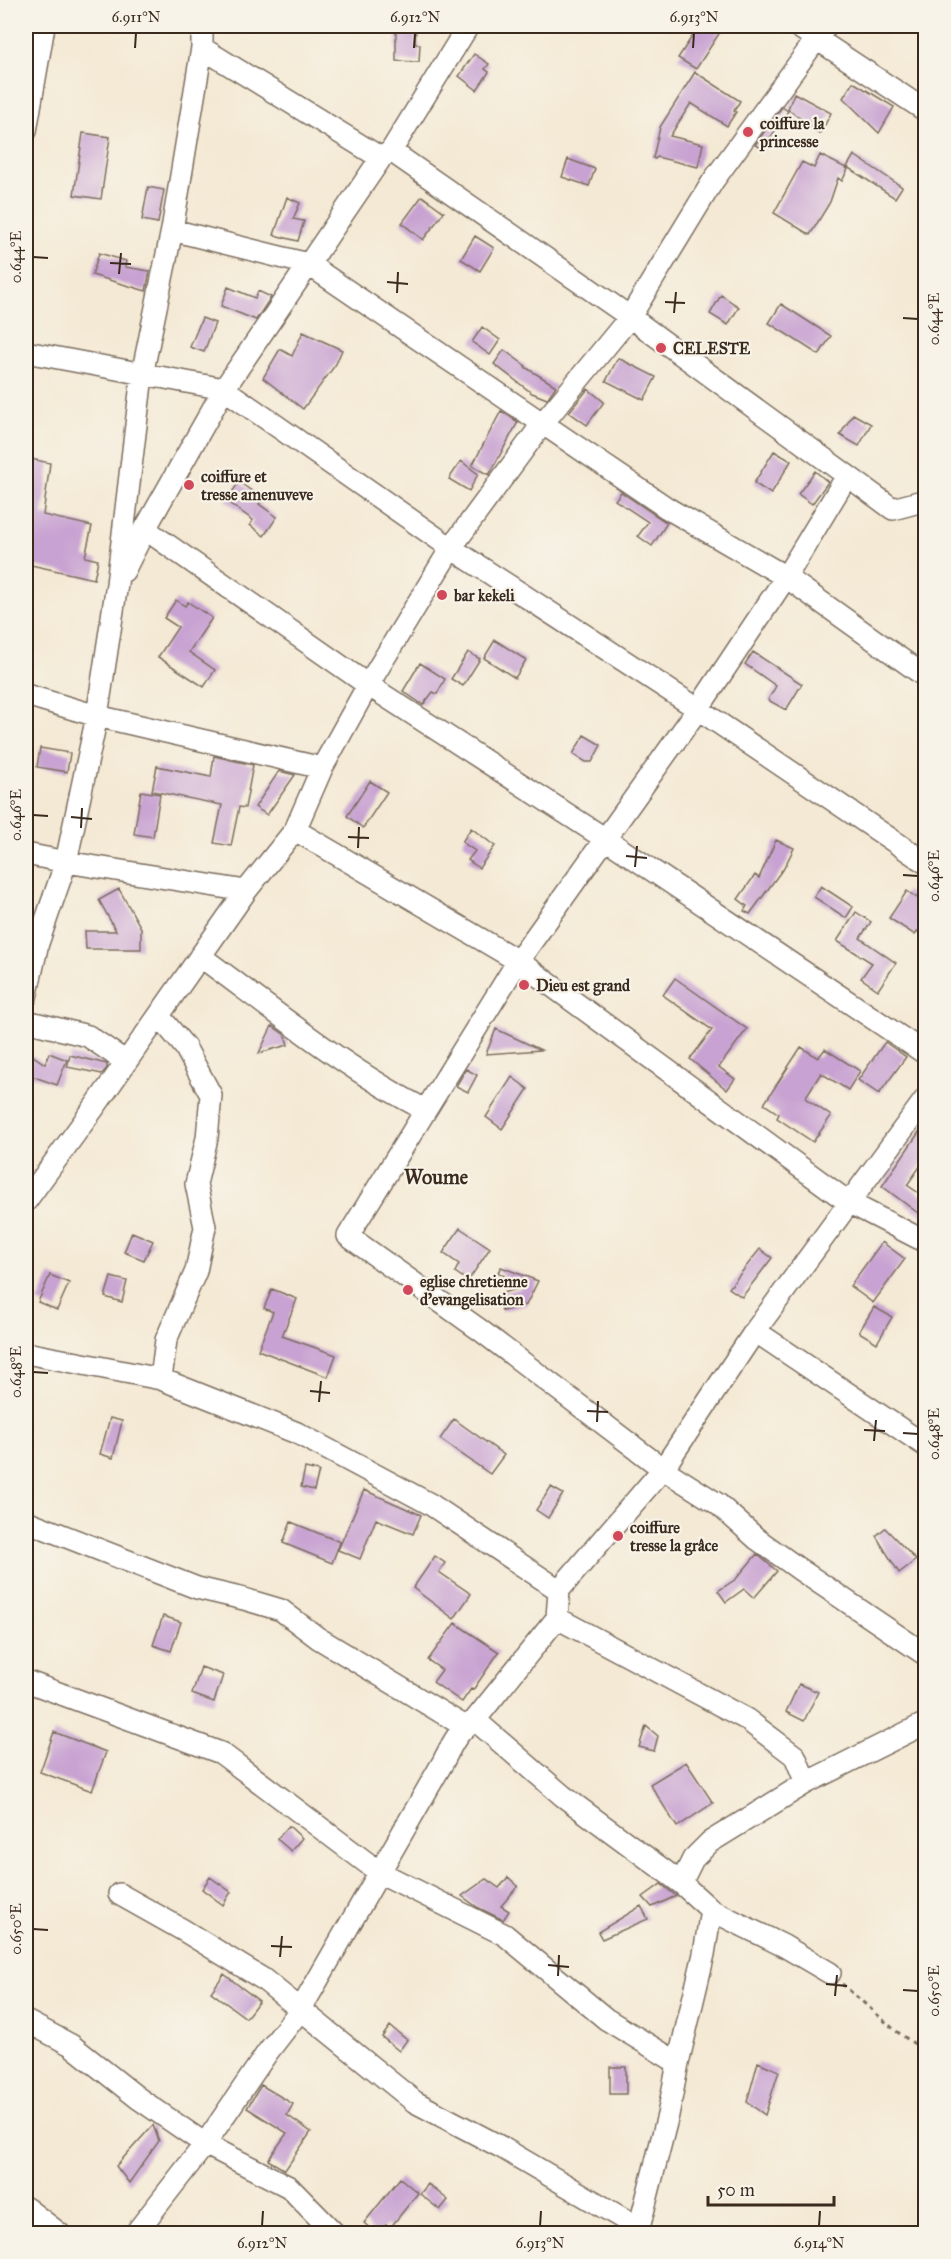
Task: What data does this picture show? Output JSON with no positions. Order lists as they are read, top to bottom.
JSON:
{
  "districts": ["Woume"],
  "places": [
    "coiffure la princesse",
    "CELESTE",
    "coiffure et tresse amenuveve",
    "bar kekeli",
    "Dieu est grand",
    "eglise chretienne d'evangelisation",
    "coiffure tresse la grâce"
  ],
  "scale_bar": "50 m",
  "coordinates": [
    "6.911°N",
    "6.912°N",
    "6.913°N",
    "0.644°E",
    "0.646°E",
    "0.648°E",
    "0.650°E",
    "6.914°N"
  ]
}
